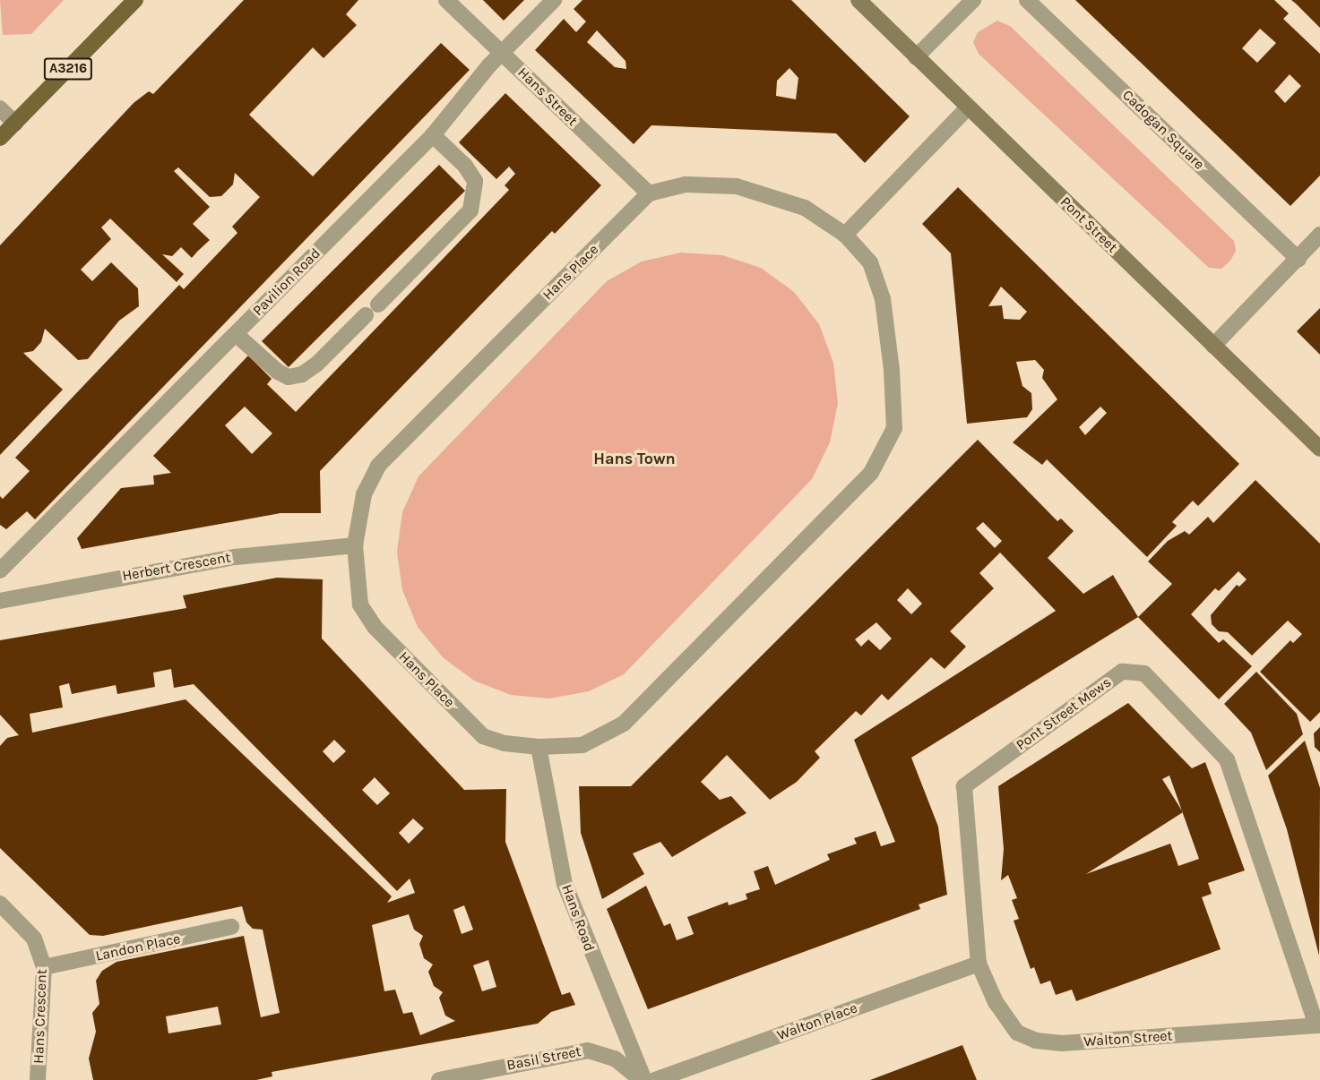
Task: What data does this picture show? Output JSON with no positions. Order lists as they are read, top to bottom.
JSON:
{
  "streets": {
    "main road": ["A3216", "Pont Street"],
    "street": [
      "Hans Street",
      "Cadogan Square",
      "Hans Place",
      "Pavilion Road",
      "Herbert Crescent",
      "Pont Street Mews",
      "Hans Road",
      "Landon Place",
      "Hans Crescent",
      "Walton Place",
      "Walton Street",
      "Basil Street"
    ]
  },
  "crossings": [
    ["Hans Street", "Hans Place"],
    ["Hans Street", "Pavilion Road"],
    ["Hans Place", "Herbert Crescent"],
    ["Hans Place", "Hans Road"],
    ["Pont Street Mews", "Walton Place"],
    ["Pont Street Mews", "Walton Street"],
    ["Hans Road", "Basil Street"],
    ["Landon Place", "Hans Crescent"],
    ["Walton Place", "Walton Street"]
  ],
  "districts": ["Hans Town"]
}
